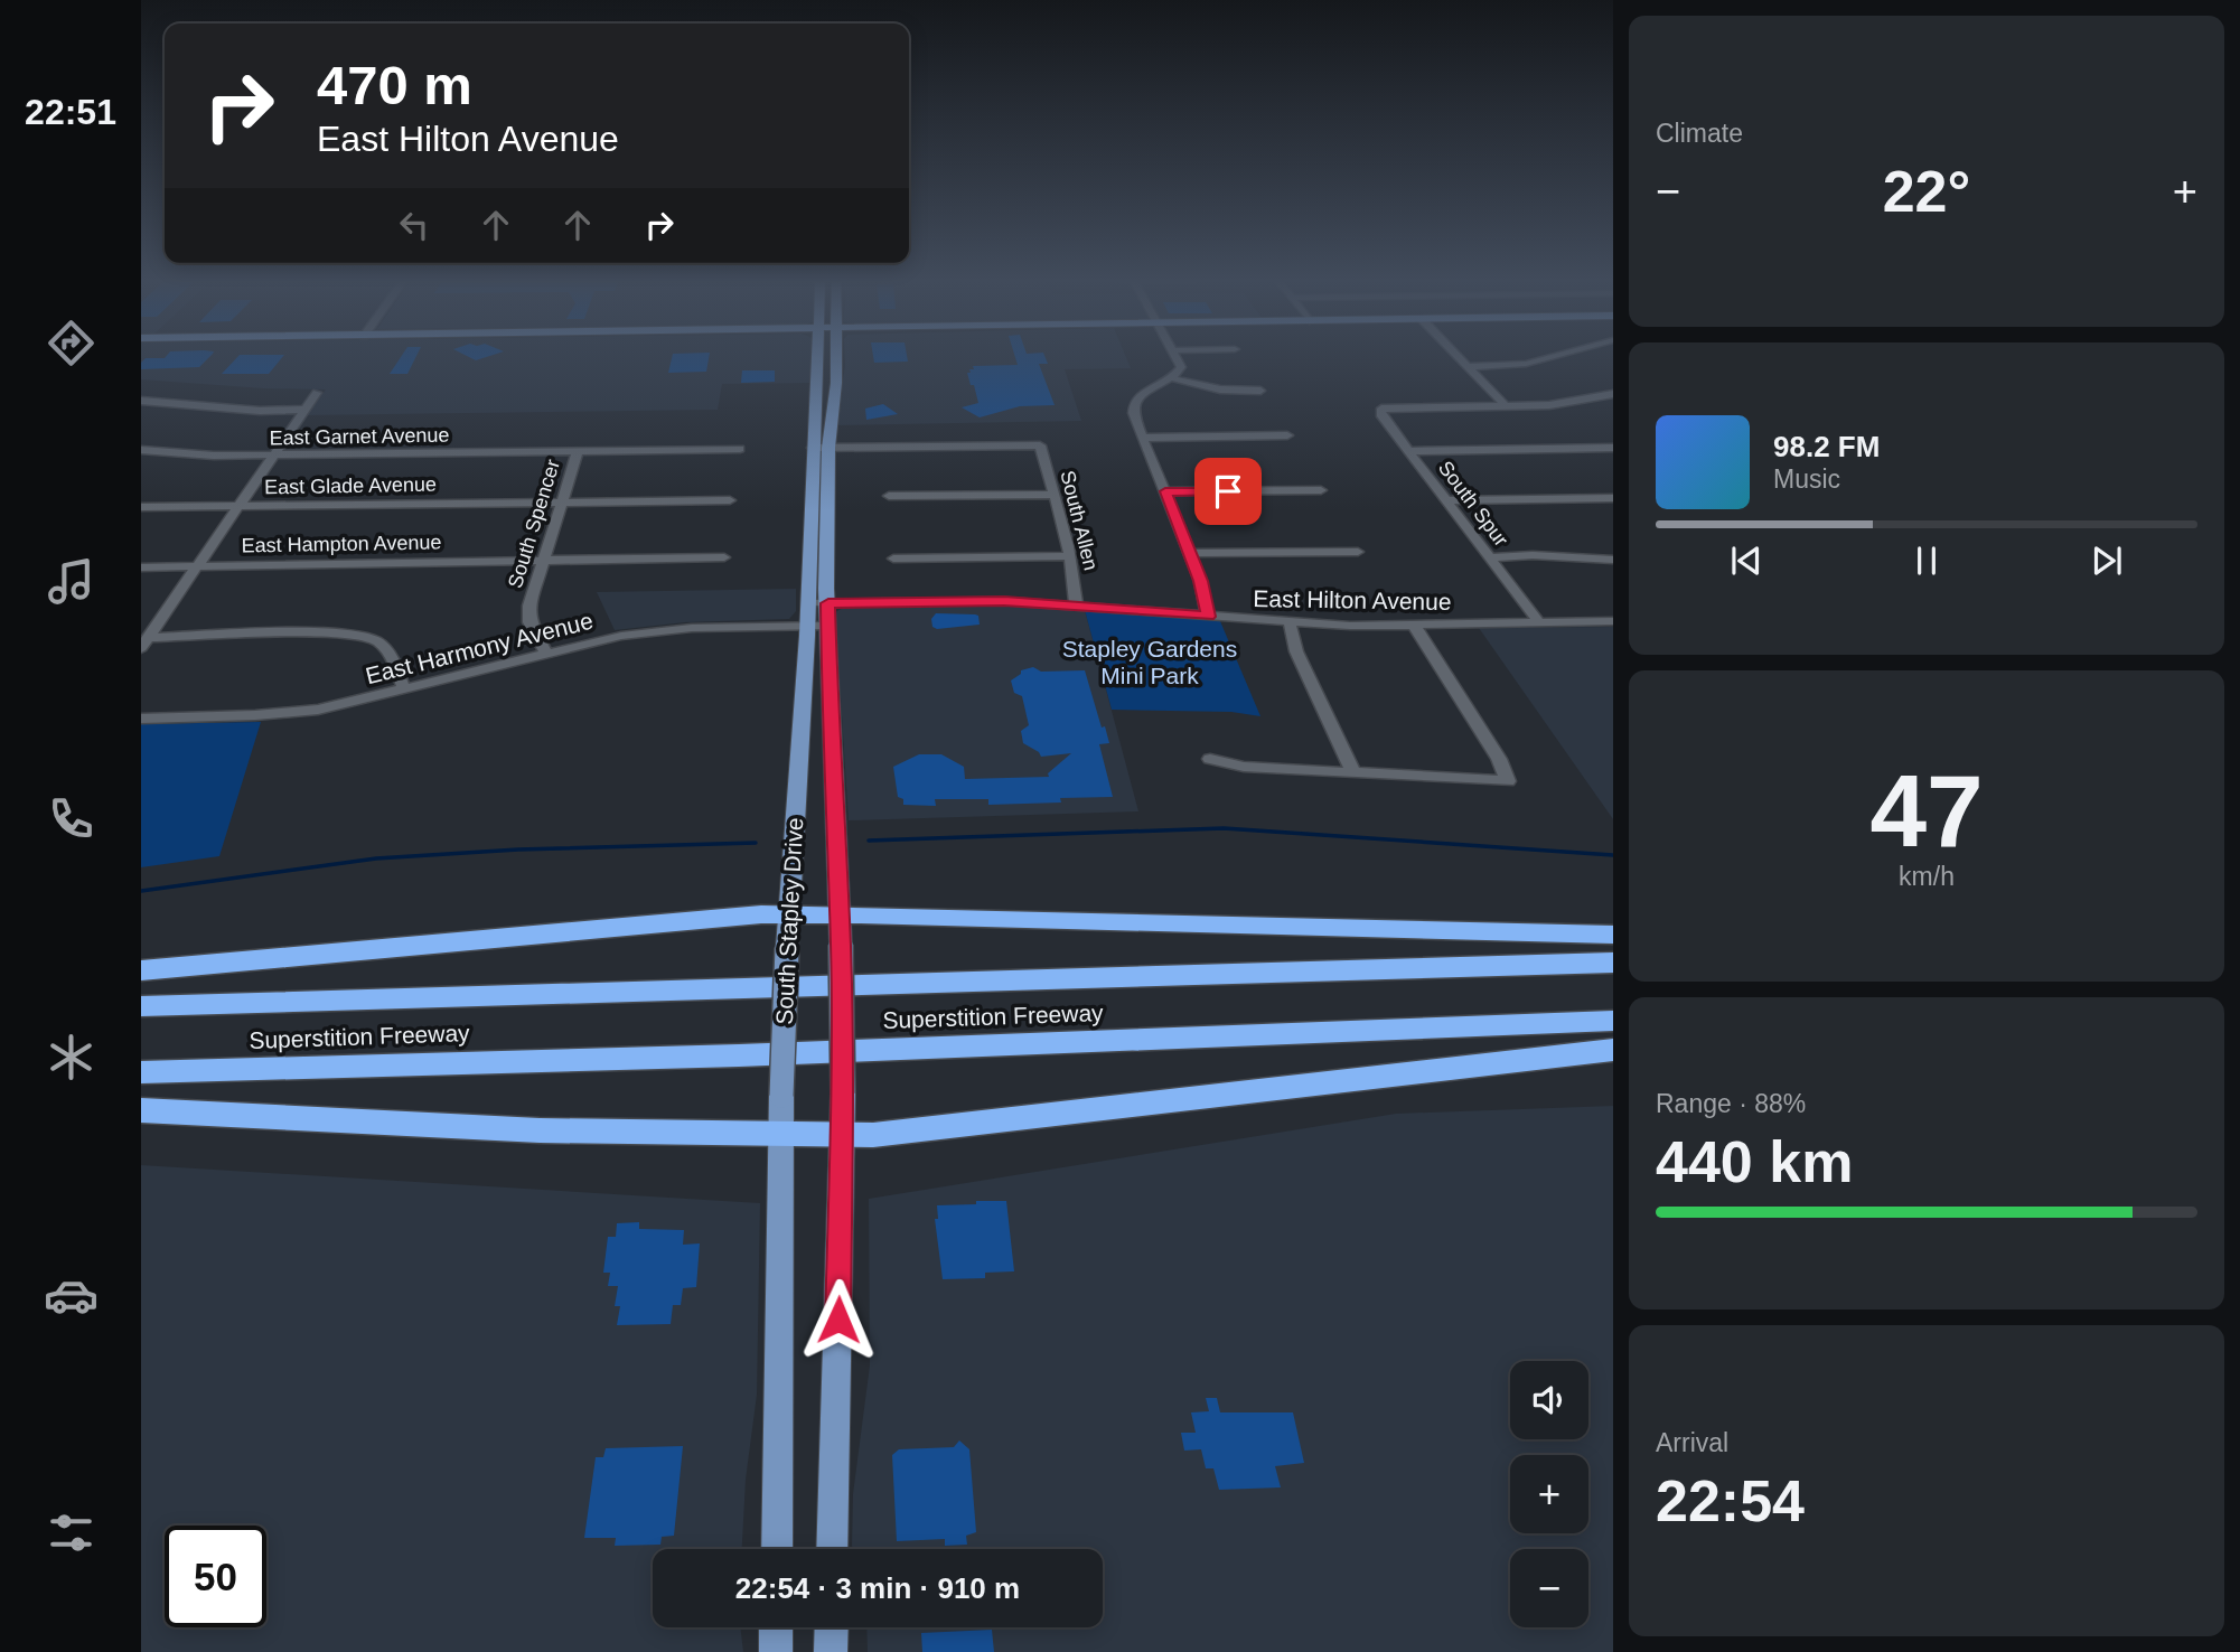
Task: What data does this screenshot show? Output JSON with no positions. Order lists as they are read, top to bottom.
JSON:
{
  "streets": {
    "highway": ["Superstition Freeway"],
    "main road": ["South Stapley Drive"],
    "street": [
      "East Garnet Avenue",
      "East Glade Avenue",
      "South Spur",
      "South Allen",
      "South Spencer",
      "East Hampton Avenue",
      "East Hilton Avenue",
      "East Harmony Avenue"
    ]
  },
  "crossings": [
    ["East Garnet Avenue", "South Spencer"],
    ["East Glade Avenue", "South Spencer"],
    ["South Spur", "East Hilton Avenue"],
    ["South Allen", "East Hilton Avenue"],
    ["South Allen", "South Stapley Drive"],
    ["South Spencer", "East Hampton Avenue"],
    ["South Spencer", "East Harmony Avenue"],
    ["East Hilton Avenue", "South Stapley Drive"],
    ["East Harmony Avenue", "South Stapley Drive"]
  ],
  "parks": ["Stapley Gardens Mini Park"],
  "page": {
    "tabs": "22:51",
    "tile": [
      "Climate",
      ["47", "km/h"],
      ["Range · 88%", "440 km"],
      ["Arrival", "22:54"]
    ],
    "turn": ["470 m", "East Hilton Avenue"],
    "heat": ["−", "22°", "+"],
    "song": ["98.2 FM", "Music"],
    "map_buttons": ["+", "−"],
    "limit": "50",
    "trip": "22:54 · 3 min · 910 m"
  }
}
